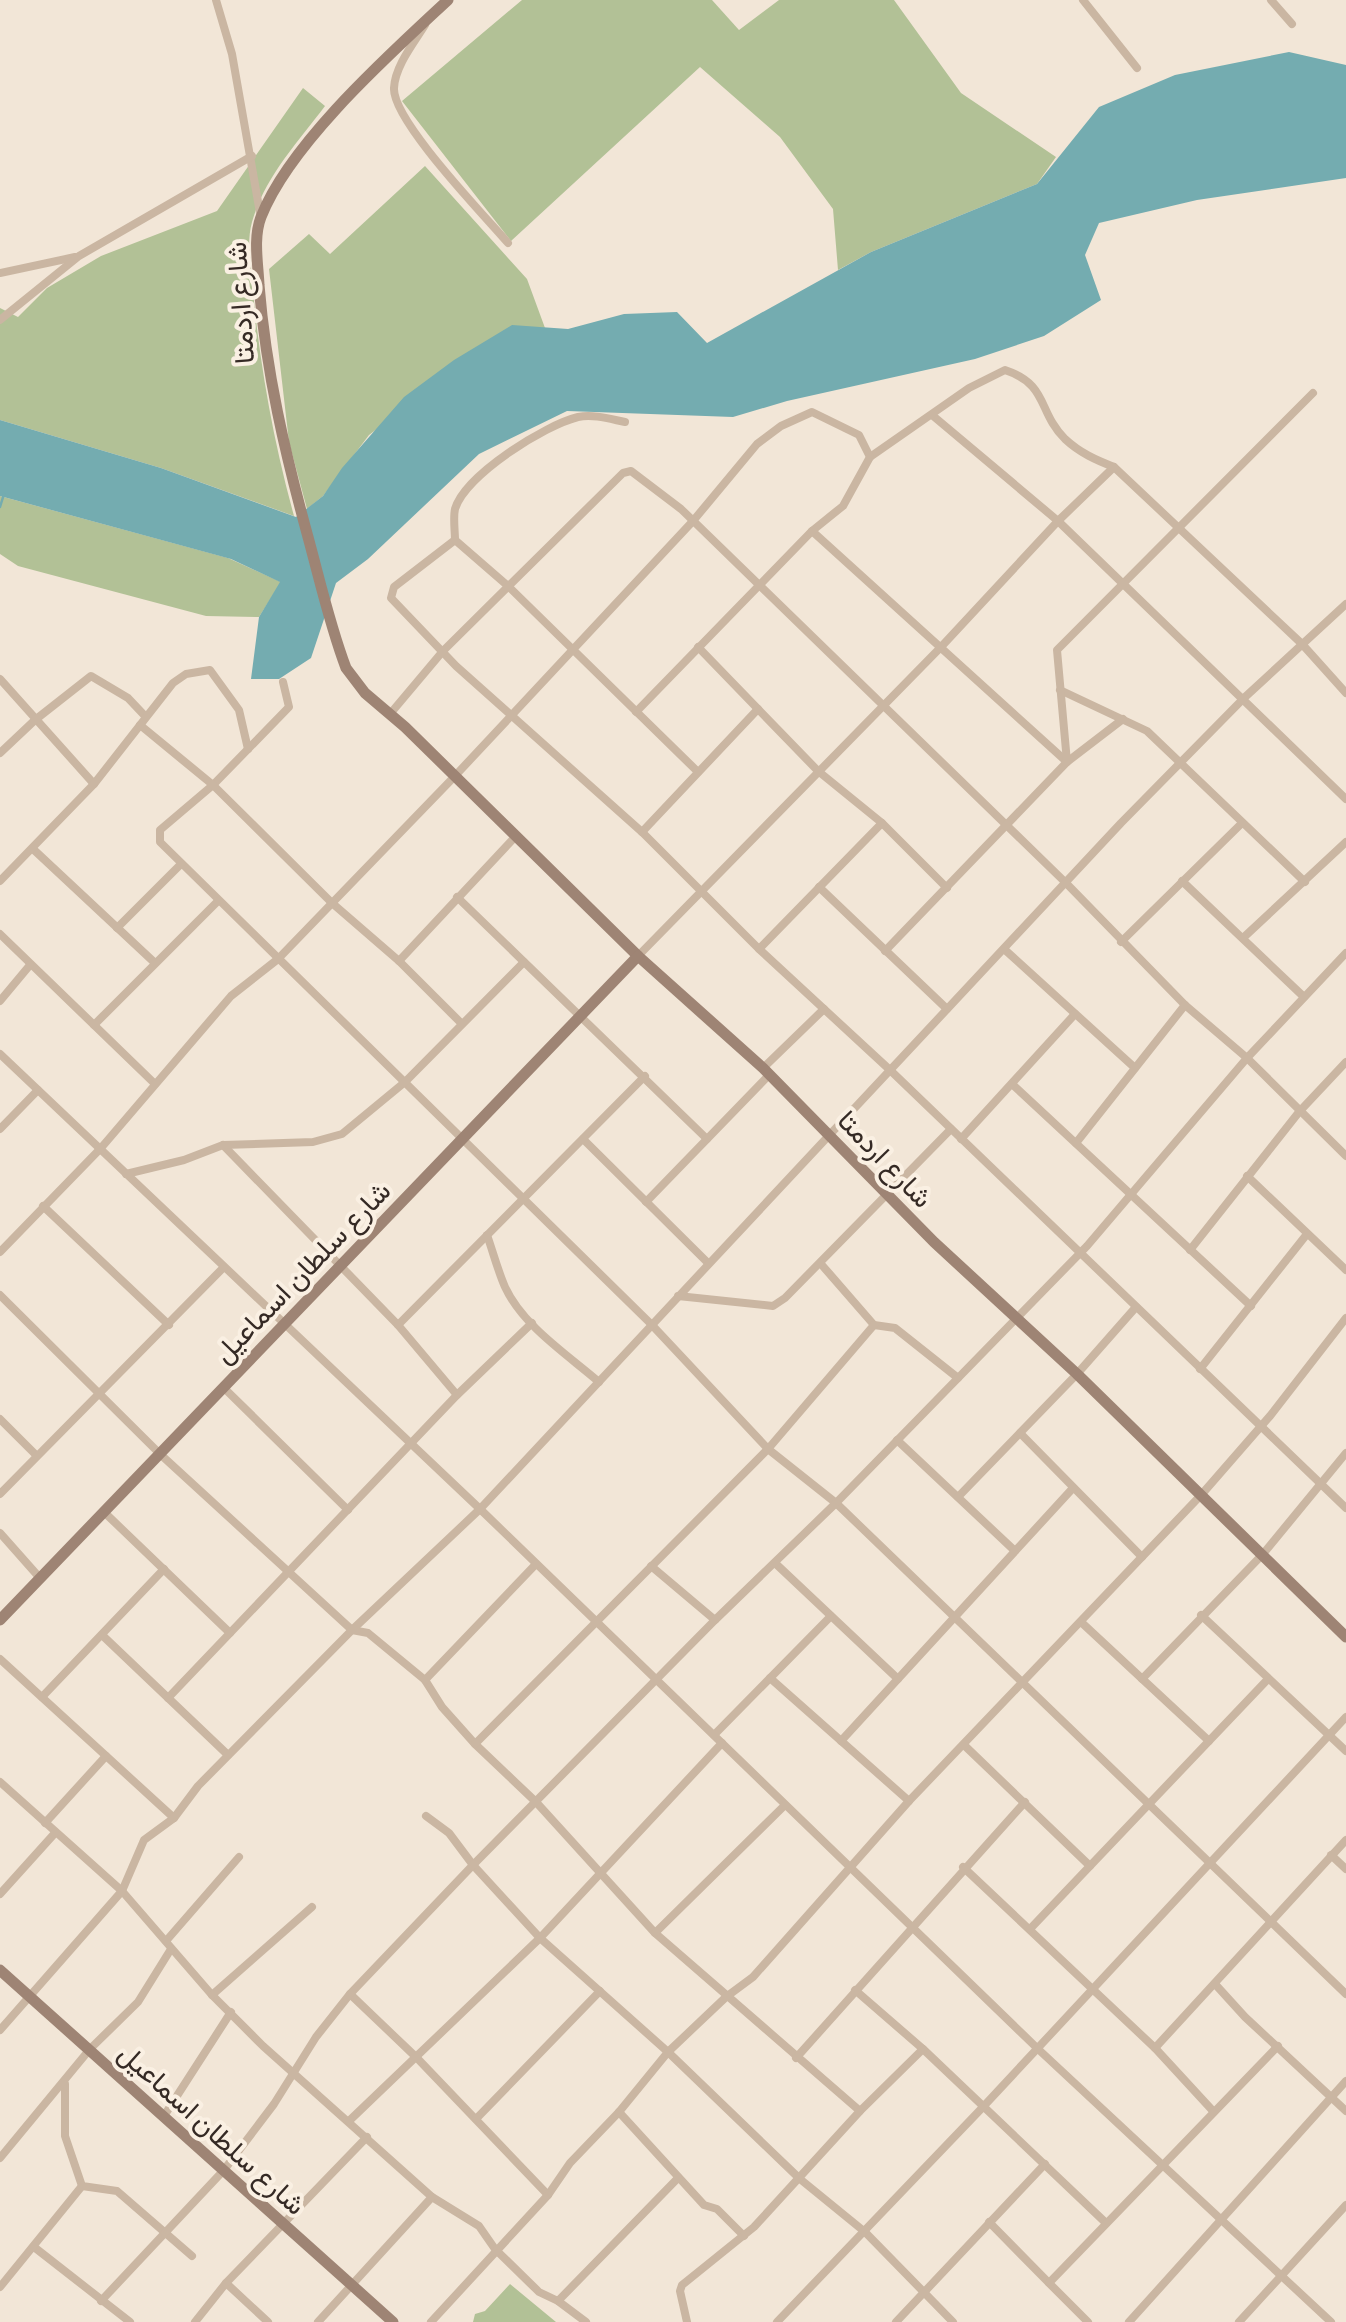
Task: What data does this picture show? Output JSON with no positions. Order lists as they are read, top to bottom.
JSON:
{
  "streets": {
    "main road": ["شارع اردمتا", "شارع سلطان اسماعيل"]
  },
  "crossings": [
    ["شارع اردمتا", "شارع سلطان اسماعيل"]
  ]
}
